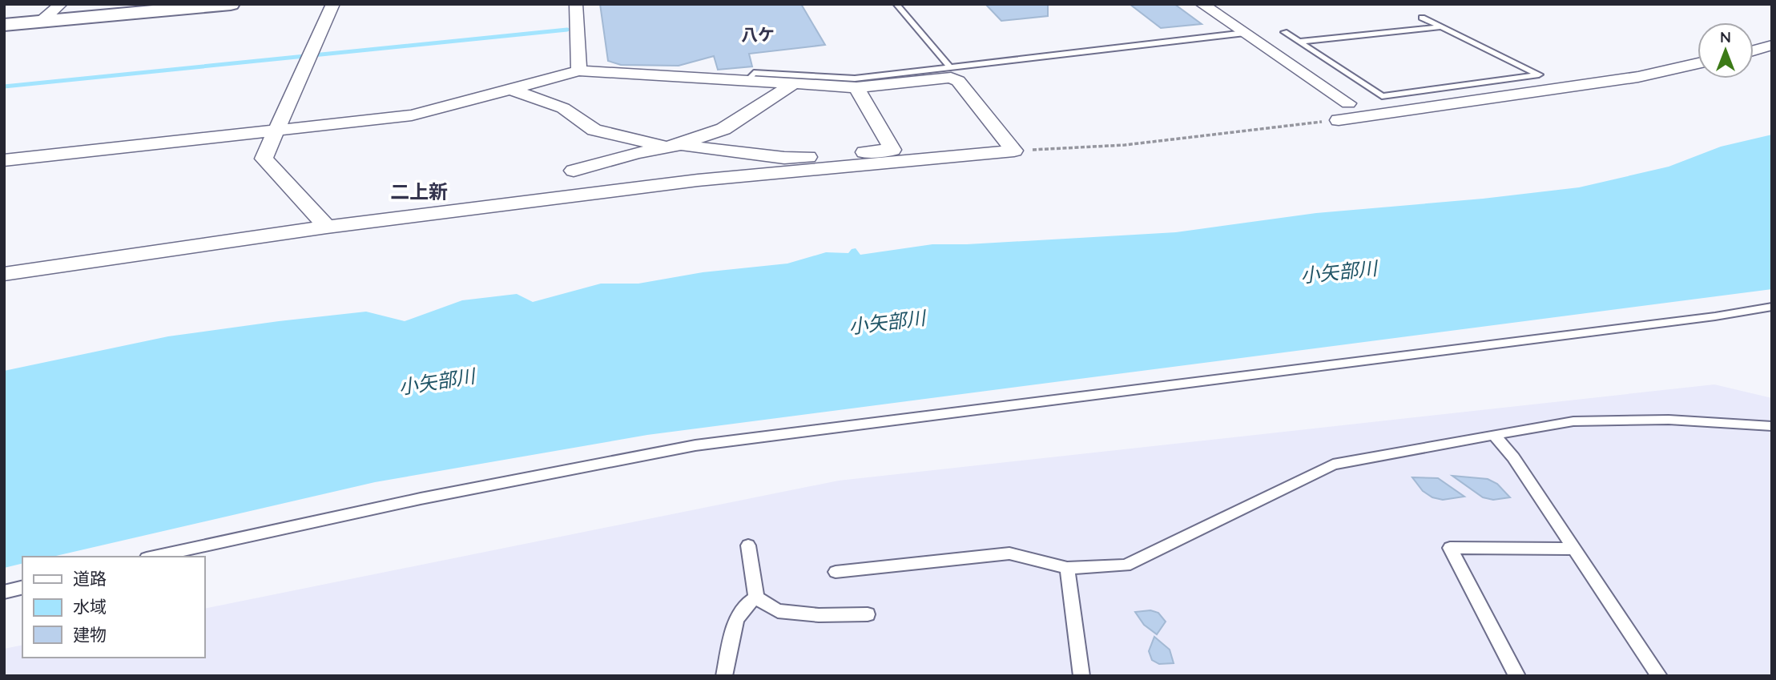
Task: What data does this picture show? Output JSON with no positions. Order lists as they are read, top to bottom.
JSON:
{
  "districts": ["八ケ", "二上新"],
  "water": ["小矢部川"],
  "legend": ["道路", "水域", "建物"],
  "north": "top"
}
